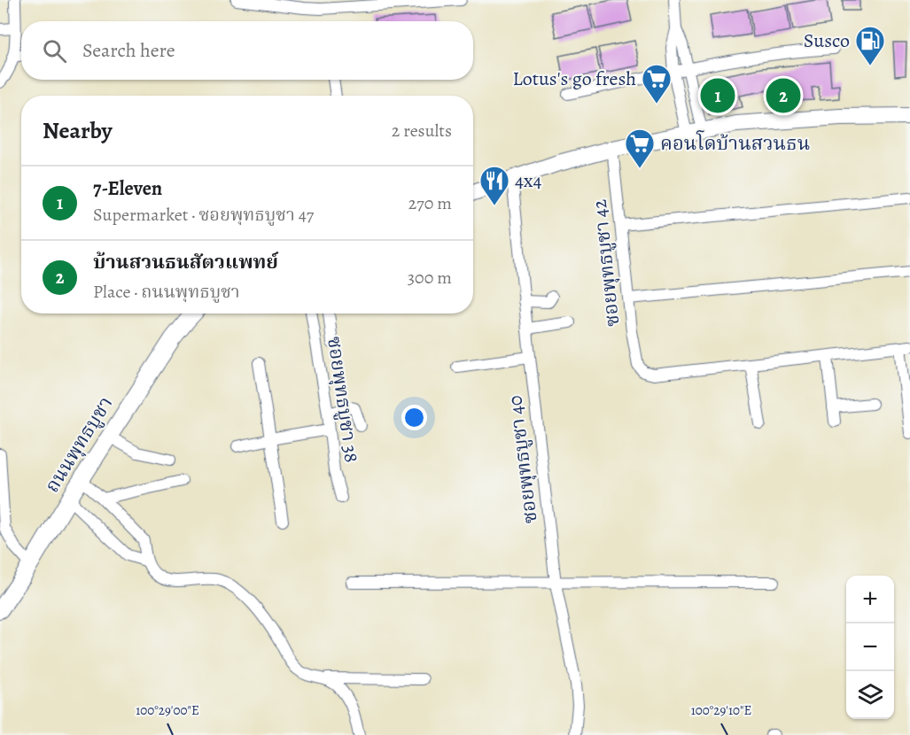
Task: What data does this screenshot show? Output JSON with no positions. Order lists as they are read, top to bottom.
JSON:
{
  "streets": {
    "main road": ["ถนนพุทธบูชา"],
    "street": ["ซอยพุทธบูชา 42", "ซอยพุทธบูชา 38", "ซอยพุทธบูชา 40"]
  },
  "places": {
    "fuel station": ["Susco"],
    "supermarket": ["Lotus's go fresh", "คอนโดบ้านสวนธน"],
    "restaurant": ["4x4"]
  },
  "page": {
    "search": "Search here",
    "pins": ["1", "2"],
    "heading": ["Nearby", "2 results"],
    "list": [
      {
        "mark": "1",
        "name": "7-Eleven",
        "note": "Supermarket · ซอยพุทธบูชา 47",
        "value": "270 m"
      },
      {
        "mark": "2",
        "name": "บ้านสวนธนสัตวแพทย์",
        "note": "Place · ถนนพุทธบูชา",
        "value": "300 m"
      }
    ],
    "map_buttons": ["+", "−"]
  },
  "coordinates": ["100°29'00\"E", "100°29'10\"E"]
}
